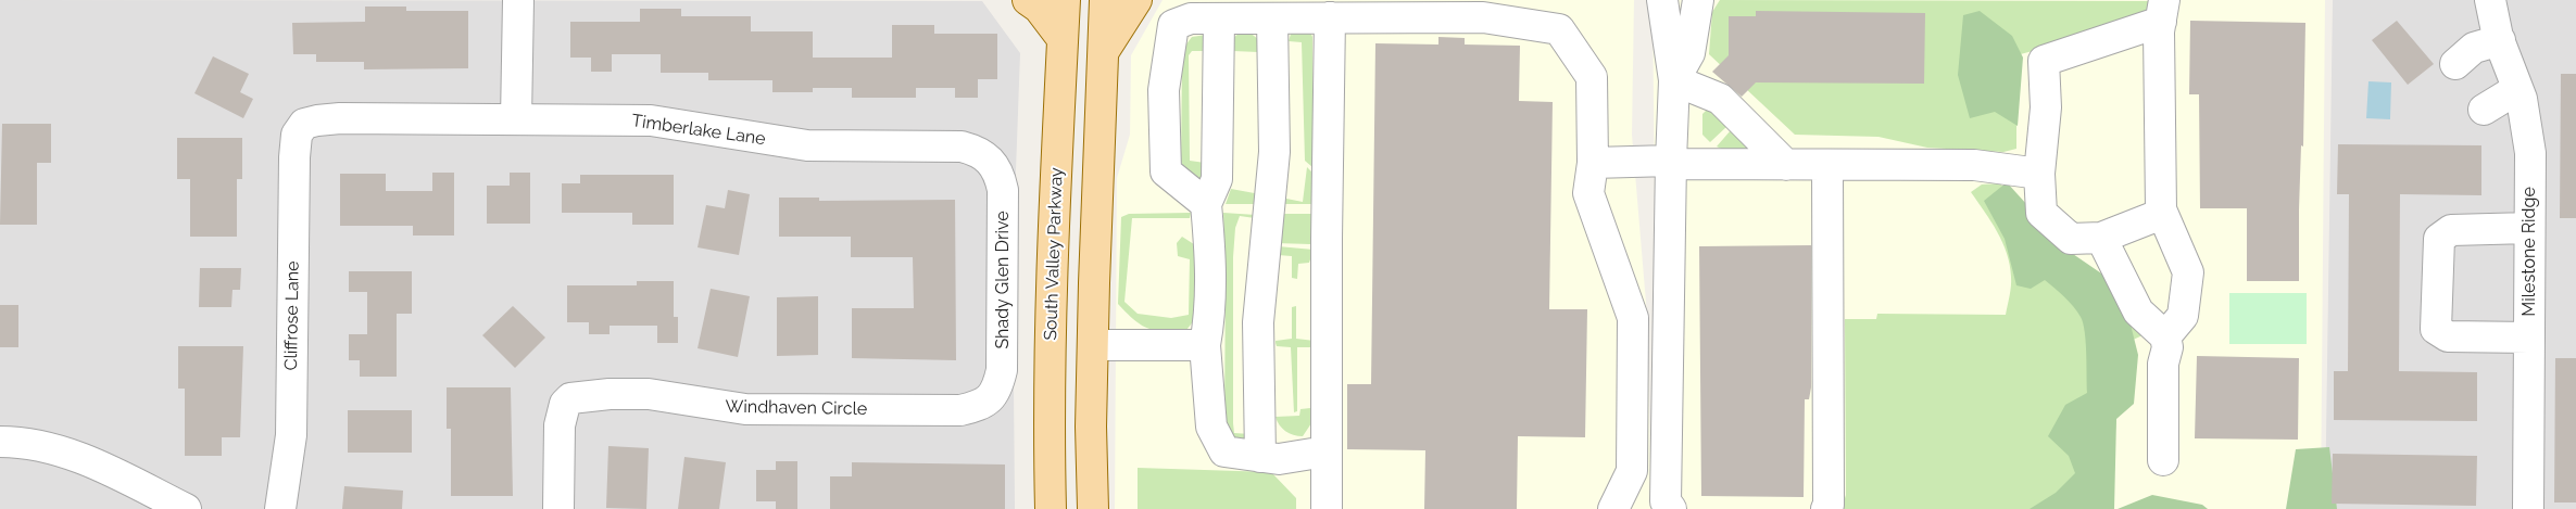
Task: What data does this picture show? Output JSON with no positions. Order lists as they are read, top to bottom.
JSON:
{
  "streets": {
    "main road": ["South Valley Parkway"],
    "street": [
      "Timberlake Lane",
      "Milestone Ridge",
      "Shady Glen Drive",
      "Cliffrose Lane",
      "Windhaven Circle"
    ]
  },
  "crossings": [
    ["Timberlake Lane", "Shady Glen Drive"],
    ["Timberlake Lane", "Cliffrose Lane"],
    ["Shady Glen Drive", "Windhaven Circle"]
  ]
}
